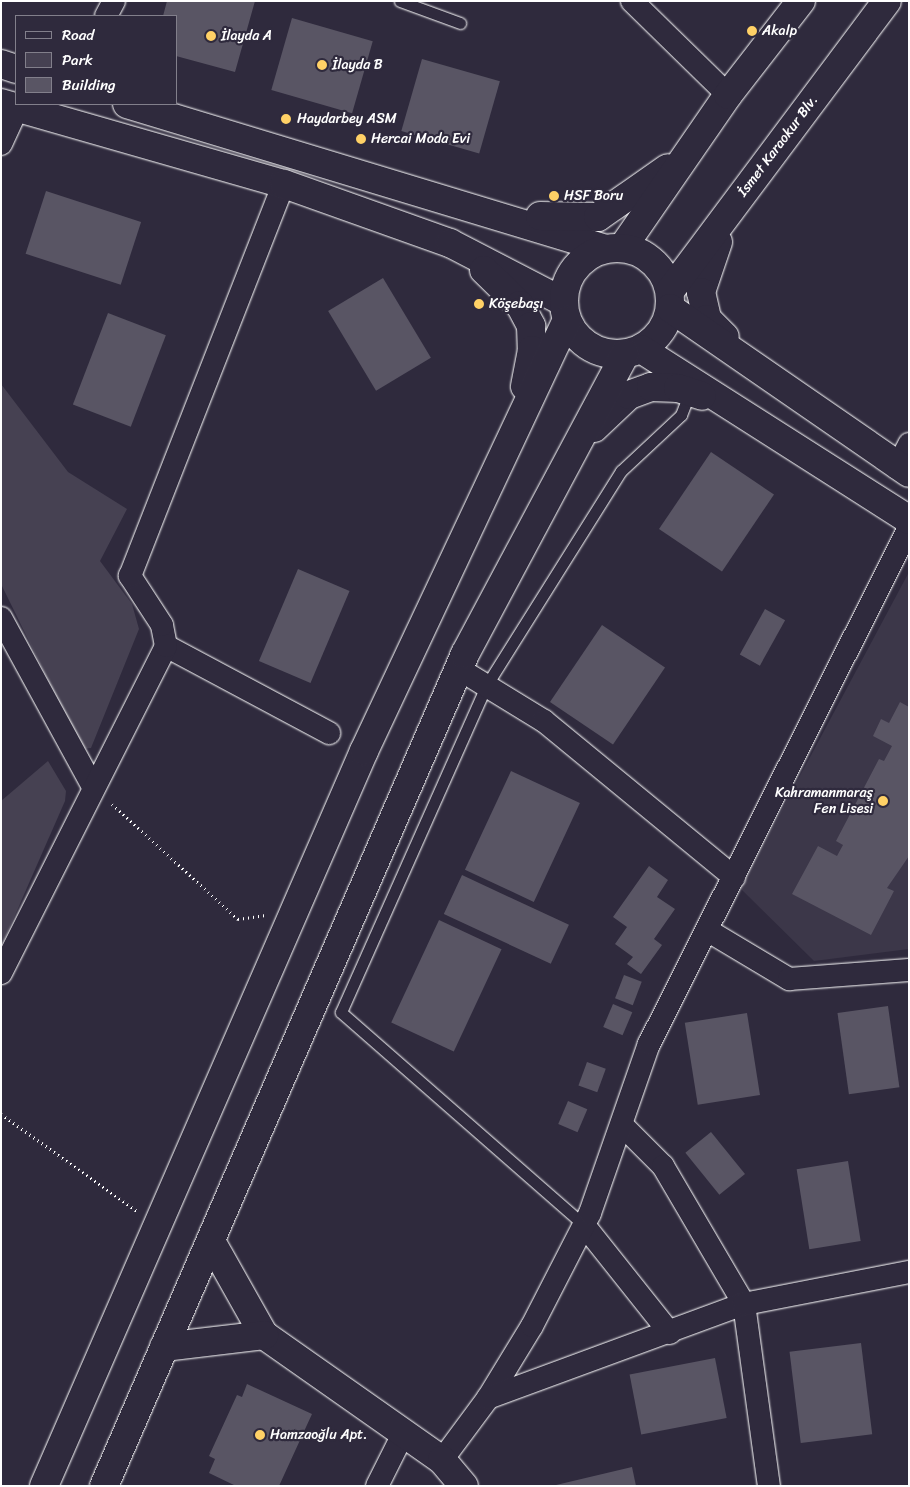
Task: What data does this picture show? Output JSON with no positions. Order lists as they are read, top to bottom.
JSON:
{
  "streets": {
    "main road": ["İsmet Karaokur Blv."]
  },
  "places": [
    "Akalp",
    "İlayda A",
    "İlayda B",
    "Haydarbey ASM",
    "Hercai Moda Evi",
    "HSF Boru",
    "Köşebaşı",
    "Kahramanmaraş Fen Lisesi",
    "Hamzaoğlu Apt."
  ],
  "legend": ["Road", "Park", "Building"]
}
